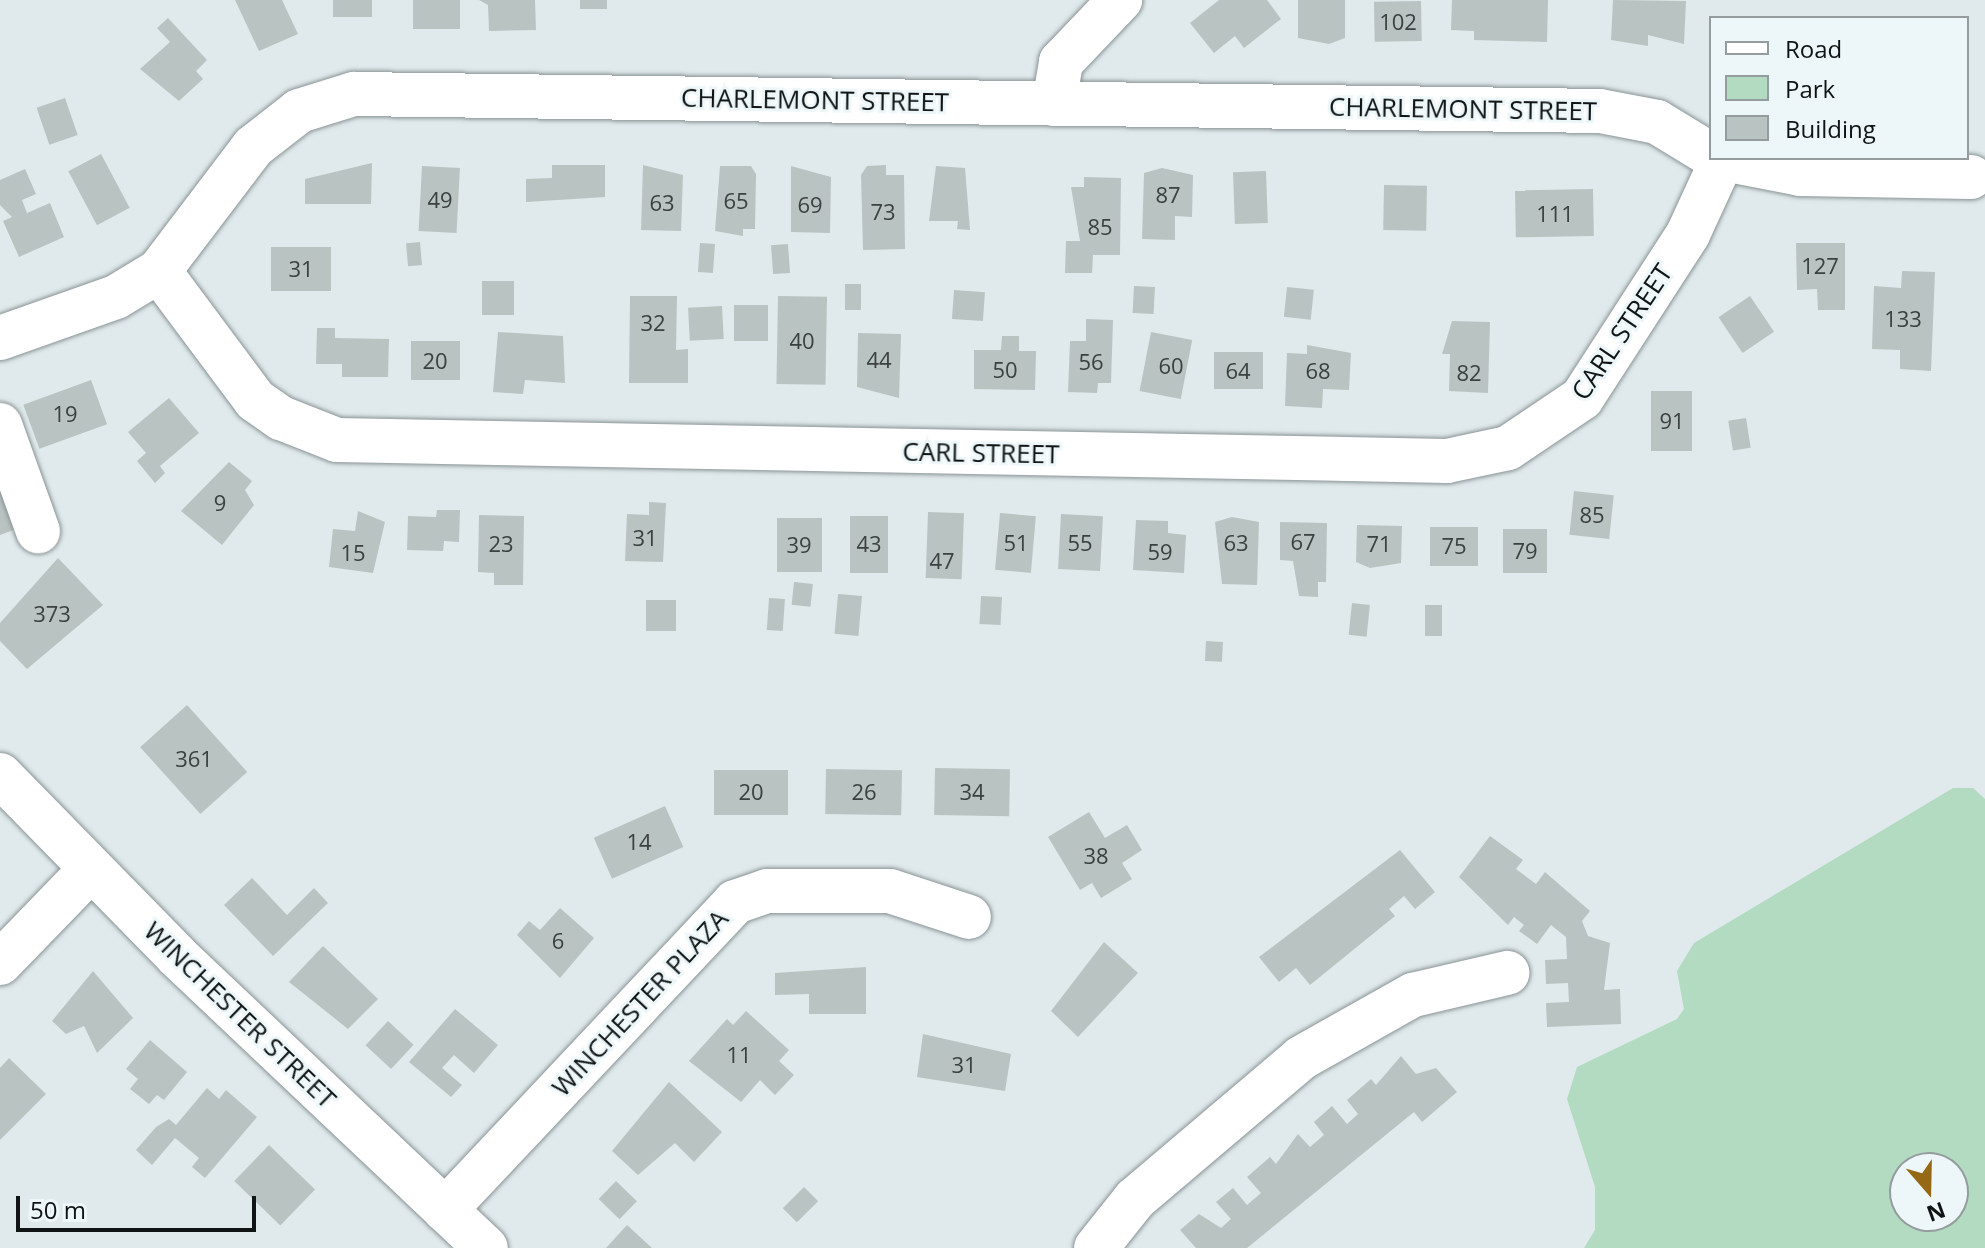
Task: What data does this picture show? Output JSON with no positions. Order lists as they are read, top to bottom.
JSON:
{
  "streets": {
    "street": [
      "CHARLEMONT STREET",
      "CARL STREET",
      "WINCHESTER PLAZA",
      "WINCHESTER STREET"
    ]
  },
  "crossings": [
    ["CHARLEMONT STREET", "CARL STREET"],
    ["WINCHESTER PLAZA", "WINCHESTER STREET"]
  ],
  "house_numbers": [
    "102",
    "87",
    "49",
    "65",
    "63",
    "69",
    "73",
    "111",
    "85",
    "127",
    "31",
    "133",
    "32",
    "40",
    "44",
    "20",
    "56",
    "60",
    "50",
    "64",
    "68",
    "82",
    "19",
    "91",
    "9",
    "85",
    "31",
    "67",
    "51",
    "55",
    "63",
    "23",
    "43",
    "71",
    "39",
    "75",
    "79",
    "59",
    "15",
    "47",
    "373",
    "361",
    "20",
    "26",
    "34",
    "14",
    "38",
    "6",
    "11",
    "31"
  ],
  "legend": ["Road", "Park", "Building"],
  "scale_bar": "50 m",
  "north": "bottom"
}
